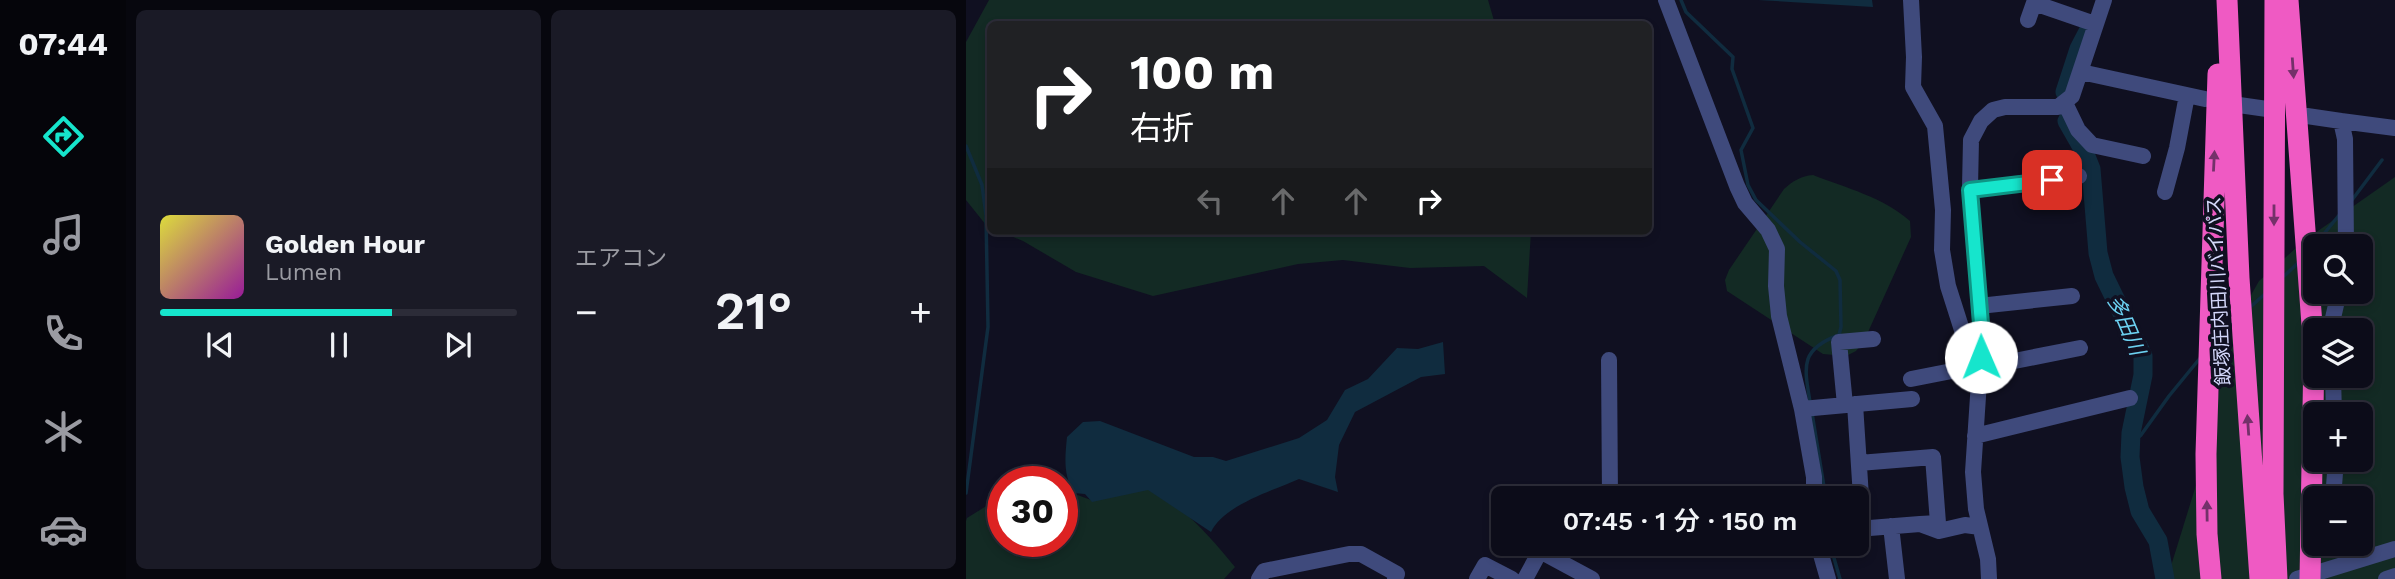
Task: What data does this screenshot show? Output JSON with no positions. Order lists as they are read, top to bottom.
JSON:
{
  "streets": {
    "highway": ["飯塚庄内田川バイパス"]
  },
  "water": ["多田川"],
  "page": {
    "tabs": "07:44",
    "tile": "エアコン",
    "turn": ["100 m", "右折"],
    "song": ["Golden Hour", "Lumen"],
    "map_buttons": ["+", "−"],
    "heat": ["−", "21°", "+"],
    "limit": "30",
    "trip": "07:45 · 1 分 · 150 m"
  }
}
